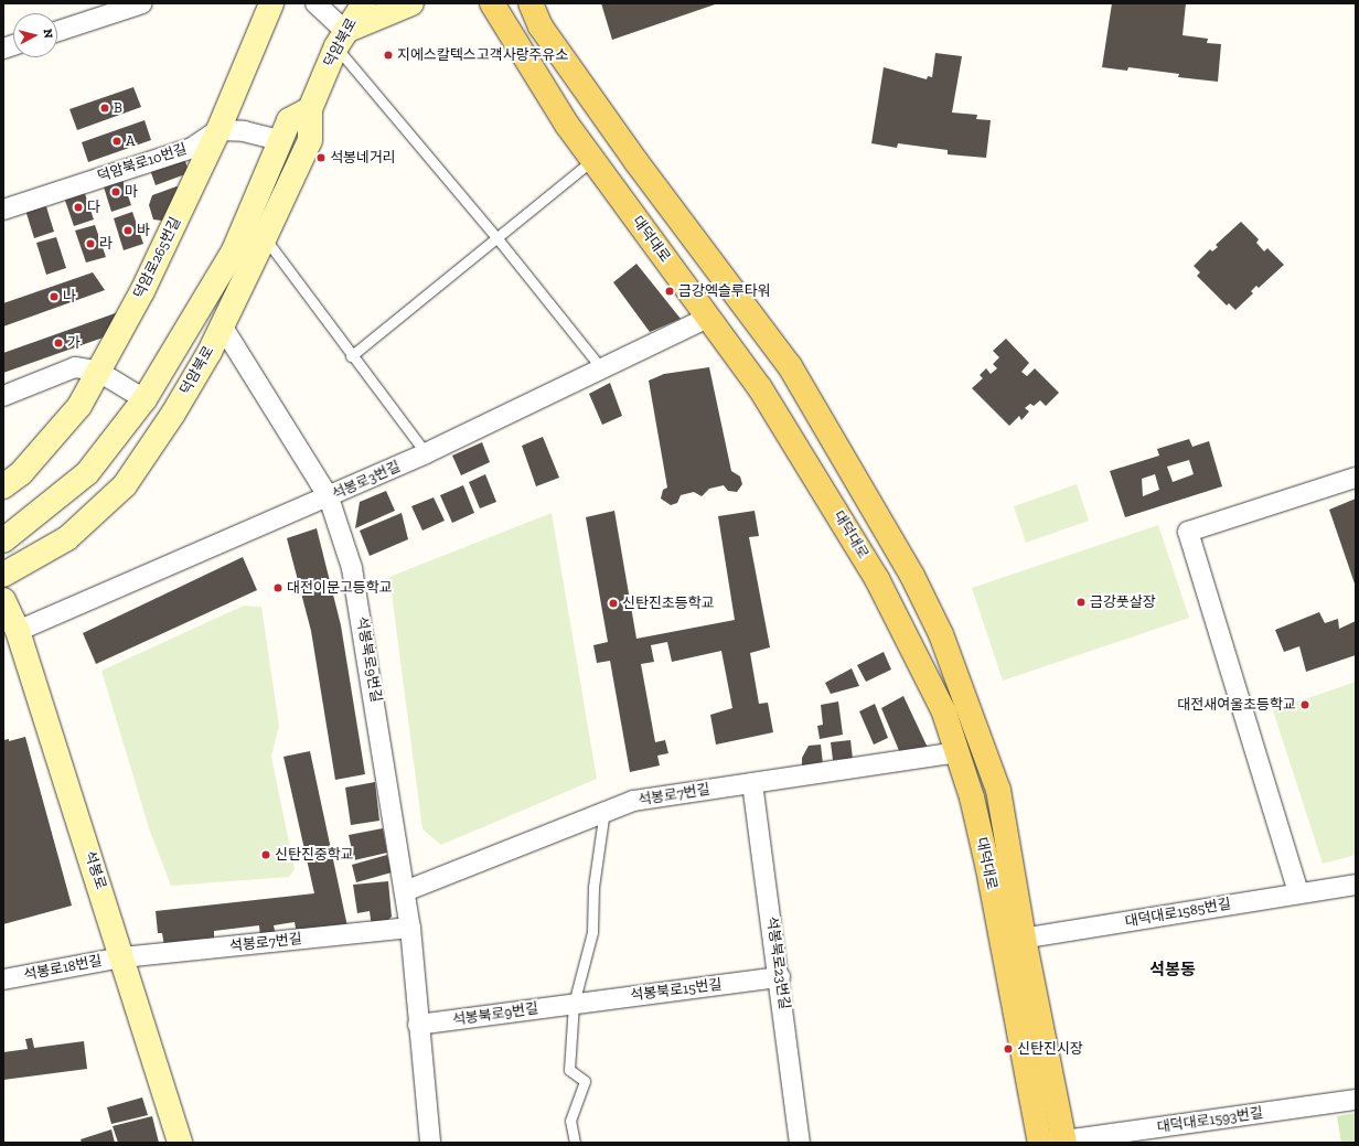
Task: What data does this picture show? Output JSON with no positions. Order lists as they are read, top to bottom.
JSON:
{
  "streets": {
    "main road": ["대덕대로"],
    "street": [
      "덕암북로",
      "덕암북로10번길",
      "덕암로265번길",
      "석봉로3번길",
      "석봉북로9번길",
      "석봉로7번길",
      "석봉로",
      "대덕대로1585번길",
      "석봉북로23번길",
      "석봉로18번길",
      "석봉북로15번길",
      "대덕대로1593번길"
    ]
  },
  "crossings": [
    ["덕암북로", "석봉북로9번길"],
    ["덕암북로10번길", "덕암로265번길"],
    ["대덕대로", "석봉로3번길"],
    ["대덕대로", "석봉로7번길"],
    ["대덕대로", "대덕대로1585번길"],
    ["대덕대로", "대덕대로1593번길"],
    ["석봉로3번길", "석봉북로9번길"],
    ["석봉로3번길", "석봉로"],
    ["석봉북로9번길", "석봉로7번길"],
    ["석봉북로9번길", "석봉북로15번길"],
    ["석봉로7번길", "석봉로"],
    ["석봉로7번길", "석봉북로23번길"],
    ["석봉로7번길", "석봉로18번길"],
    ["석봉로", "석봉로18번길"],
    ["석봉북로23번길", "석봉북로15번길"]
  ],
  "districts": ["석봉동"],
  "places": [
    "지에스칼텍스고객사랑주유소",
    "B",
    "A",
    "석봉네거리",
    "마",
    "다",
    "바",
    "라",
    "금강엑슬루타워",
    "나",
    "가",
    "대전이문고등학교",
    "금강풋살장",
    "신탄진초등학교",
    "대전새여울초등학교",
    "신탄진중학교",
    "신탄진시장"
  ],
  "north": "right"
}
